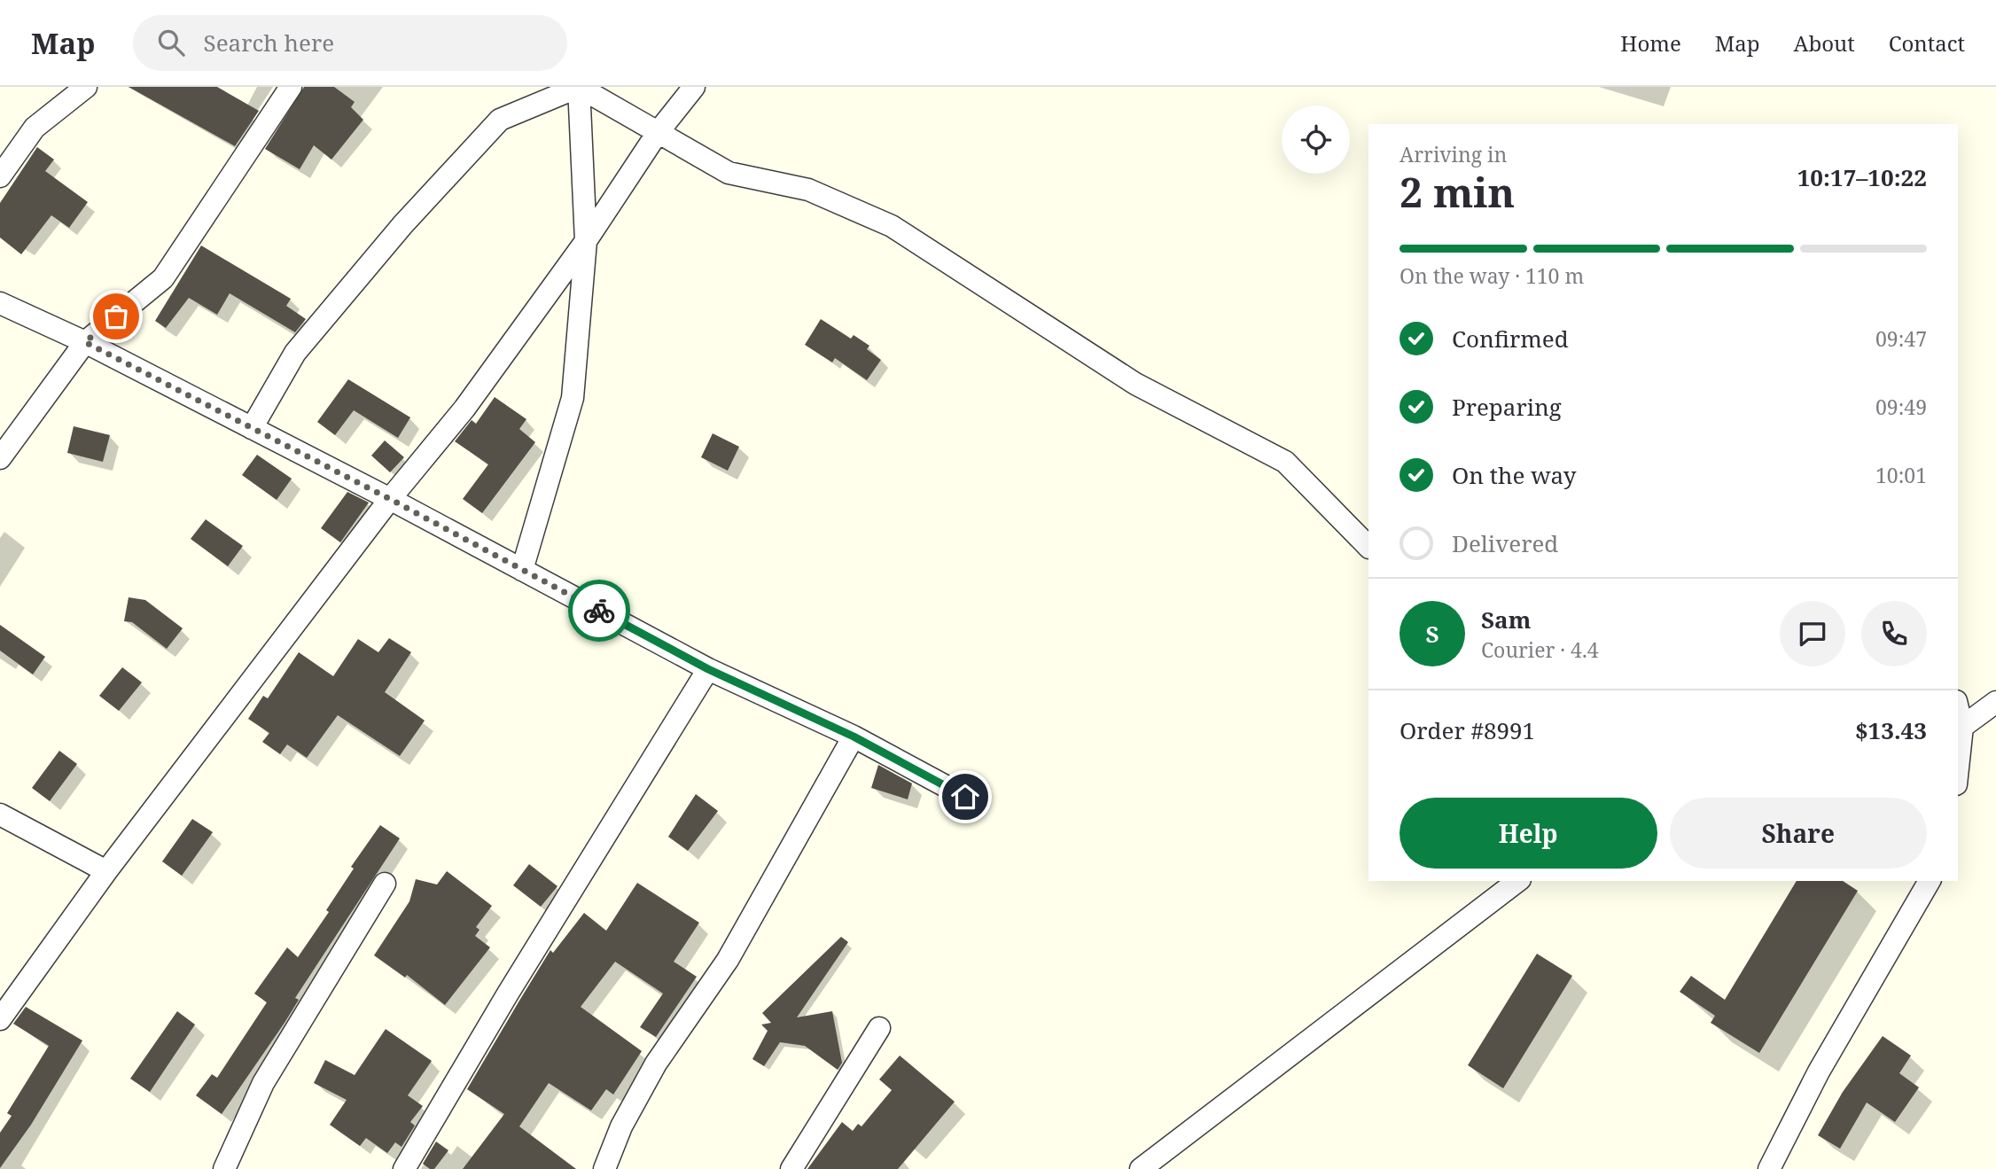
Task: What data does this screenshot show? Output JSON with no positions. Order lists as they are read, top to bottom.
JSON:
{
  "page": {
    "header": "Map",
    "search": "Search here",
    "nav": [
      "Home",
      "Map",
      "About",
      "Contact"
    ],
    "heading": ["2 min", "Arriving in", "10:17–10:22"],
    "panel": [
      "Sam",
      "Courier · 4.4",
      "Order #8991",
      "$13.43"
    ],
    "bar": "On the way · 110 m",
    "list": [
      ["Confirmed", "09:47"],
      ["Preparing", "09:49"],
      ["On the way", "10:01"],
      "Delivered"
    ],
    "round": "S",
    "buttons": ["Help", "Share"]
  }
}
